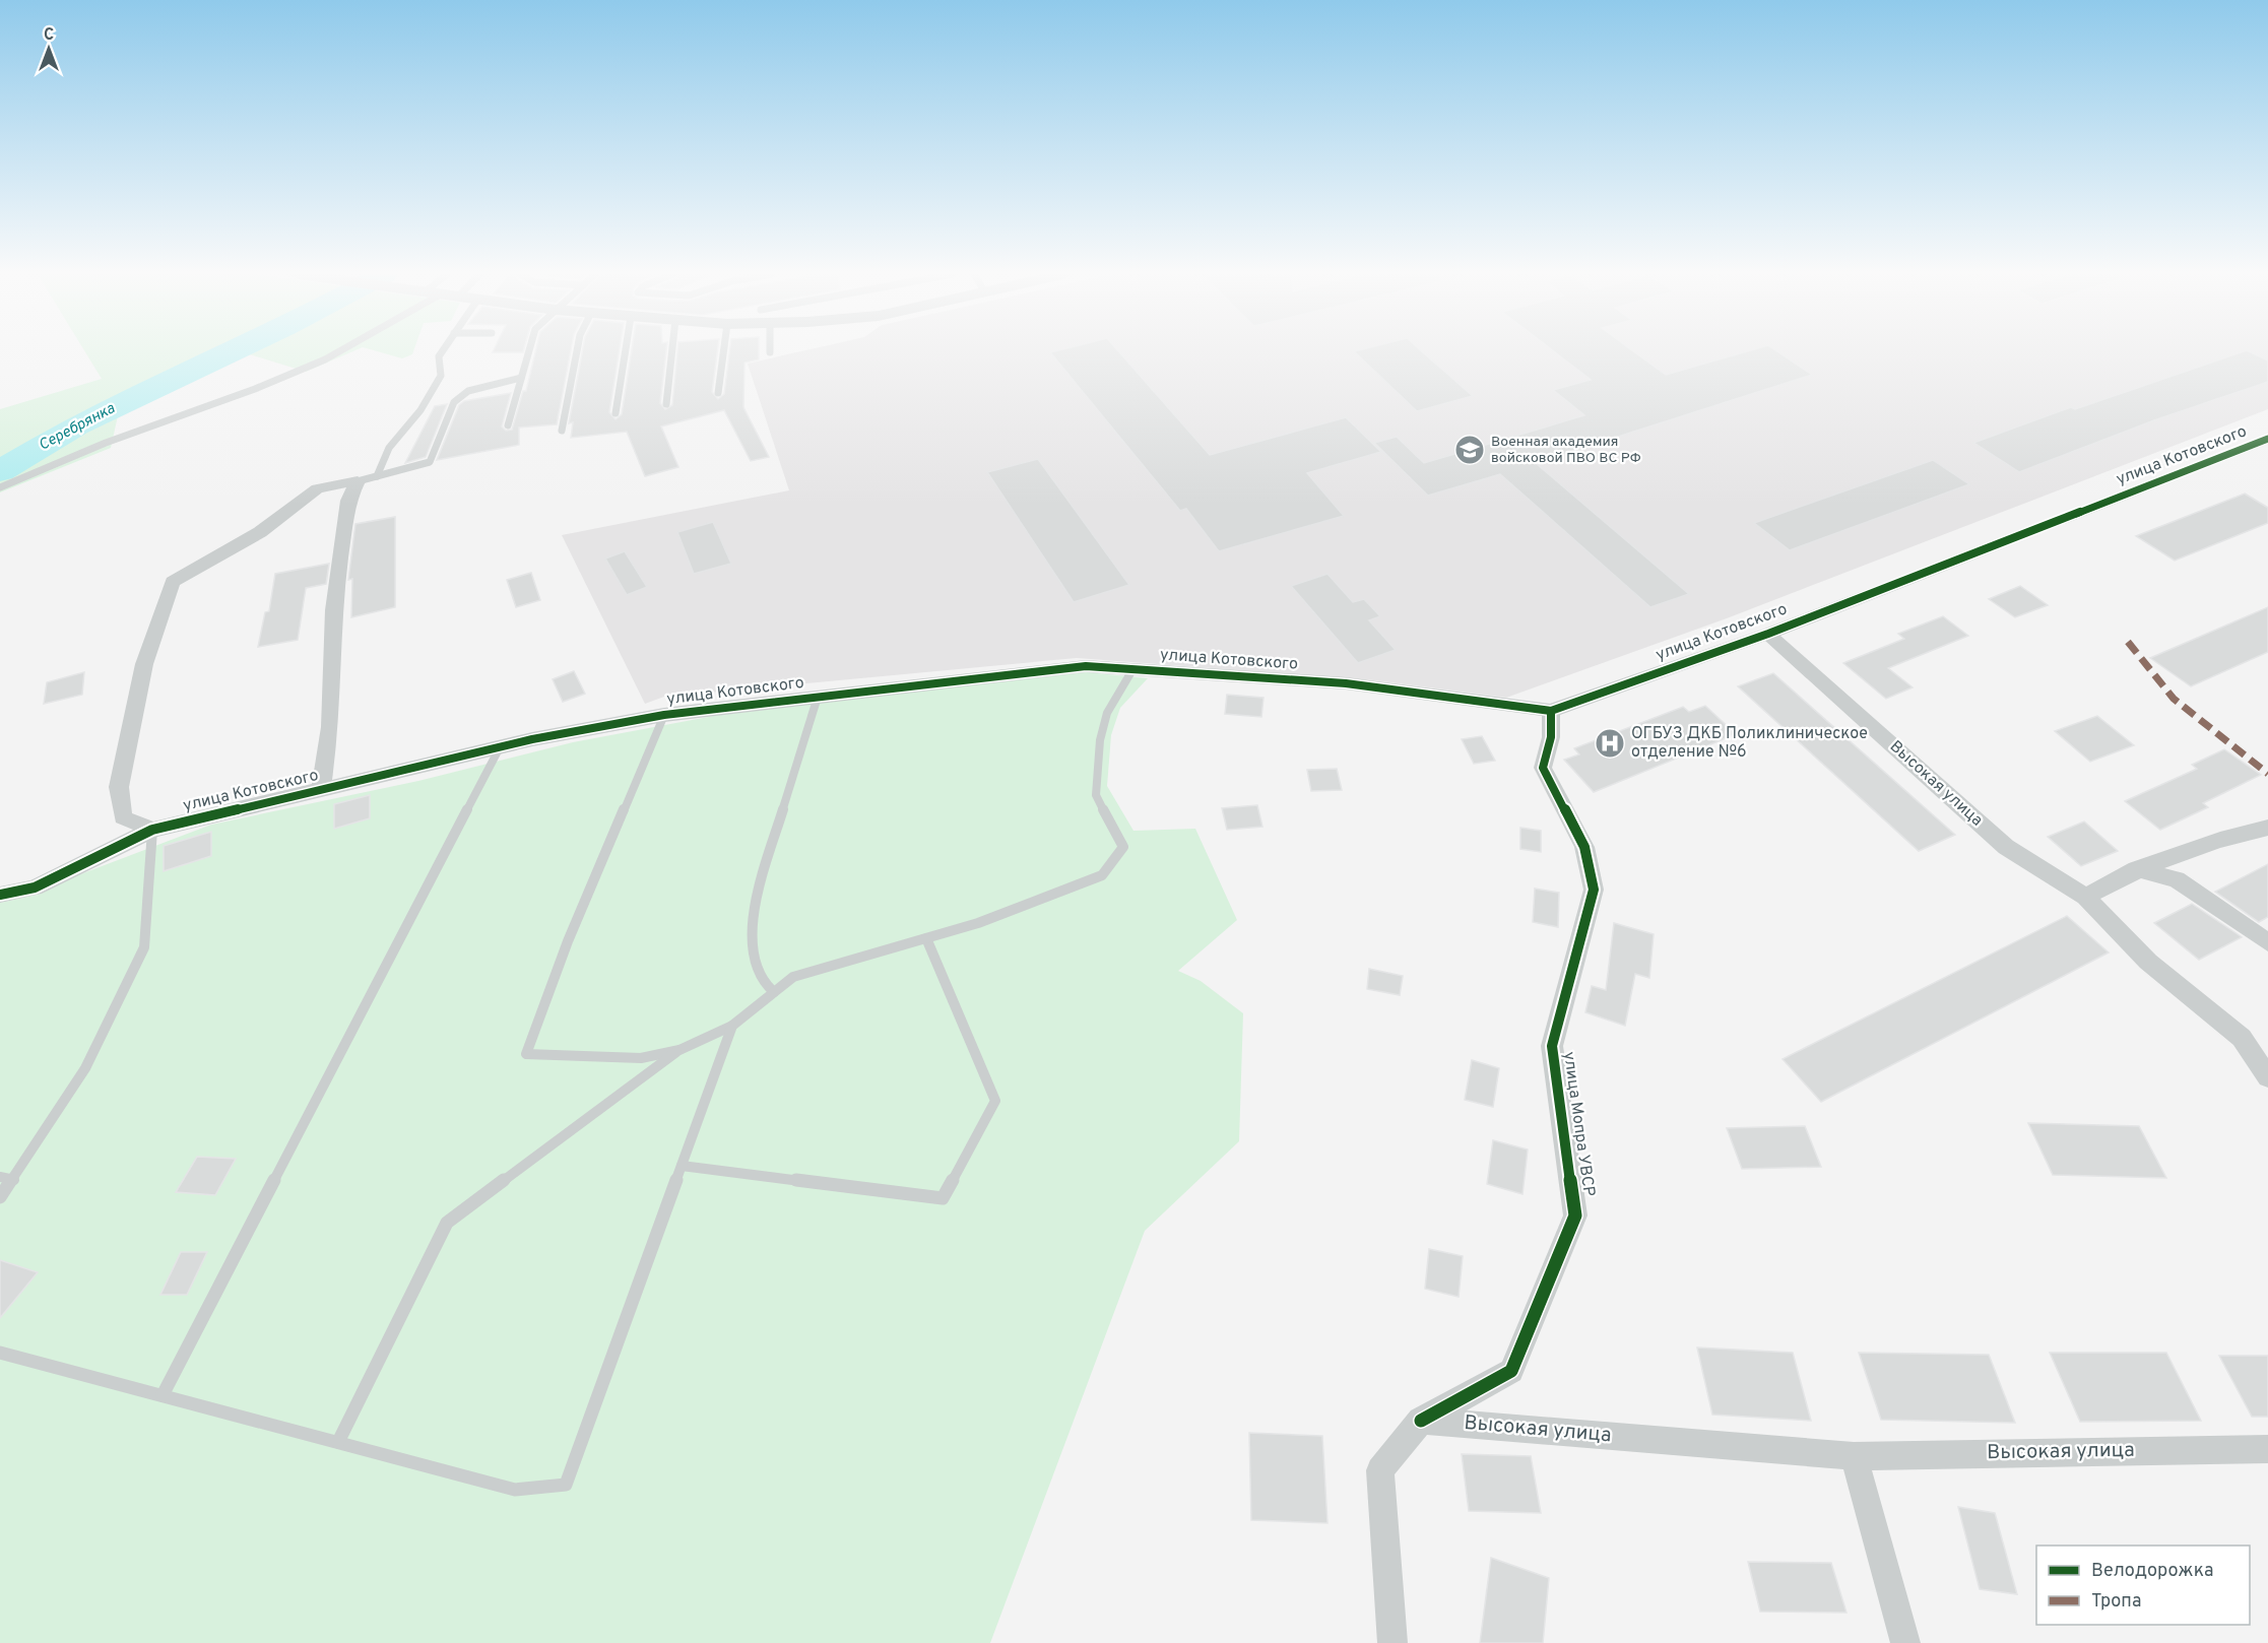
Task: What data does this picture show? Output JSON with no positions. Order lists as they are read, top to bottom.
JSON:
{
  "streets": {
    "street": ["улица Котовского", "Высокая улица", "улица Мопра УВСР"]
  },
  "crossings": [
    ["улица Котовского", "Высокая улица"],
    ["улица Котовского", "улица Мопра УВСР"],
    ["Высокая улица", "улица Мопра УВСР"]
  ],
  "water": ["Серебрянка"],
  "places": {
    "school or university": ["Военная академия войсковой ПВО ВС РФ"],
    "hospital": ["ОГБУЗ ДКБ Поликлиническое отделение №6"]
  },
  "legend": ["Велодорожка", "Тропа"],
  "north": "top"
}
